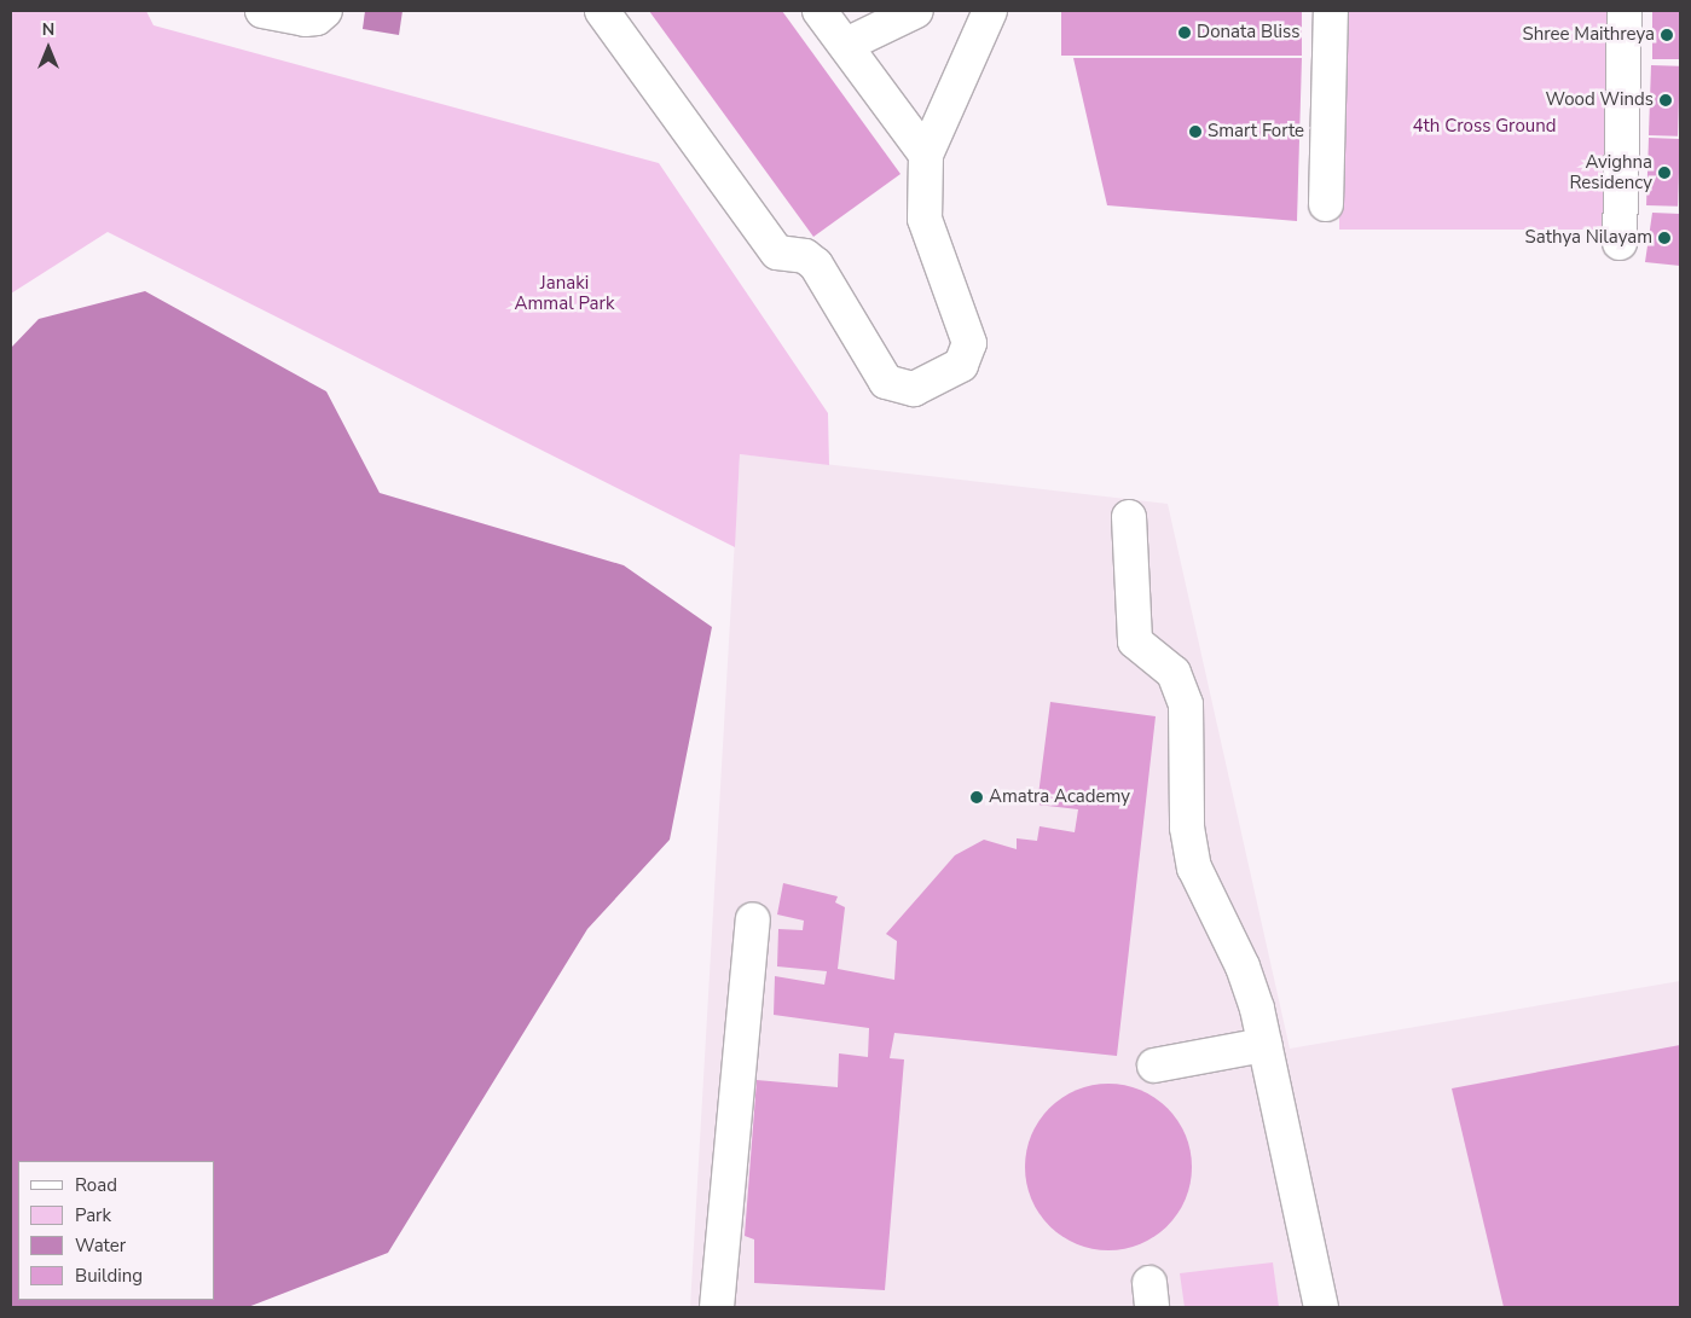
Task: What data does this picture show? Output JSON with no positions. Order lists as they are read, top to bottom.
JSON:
{
  "parks": ["4th Cross Ground", "Janaki Ammal Park"],
  "places": [
    "Donata Bliss",
    "Shree Maithreya",
    "Wood Winds",
    "Smart Forte",
    "Avighna Residency",
    "Sathya Nilayam",
    "Amatra Academy"
  ],
  "legend": [
    "Road",
    "Park",
    "Water",
    "Building"
  ],
  "north": "top"
}
